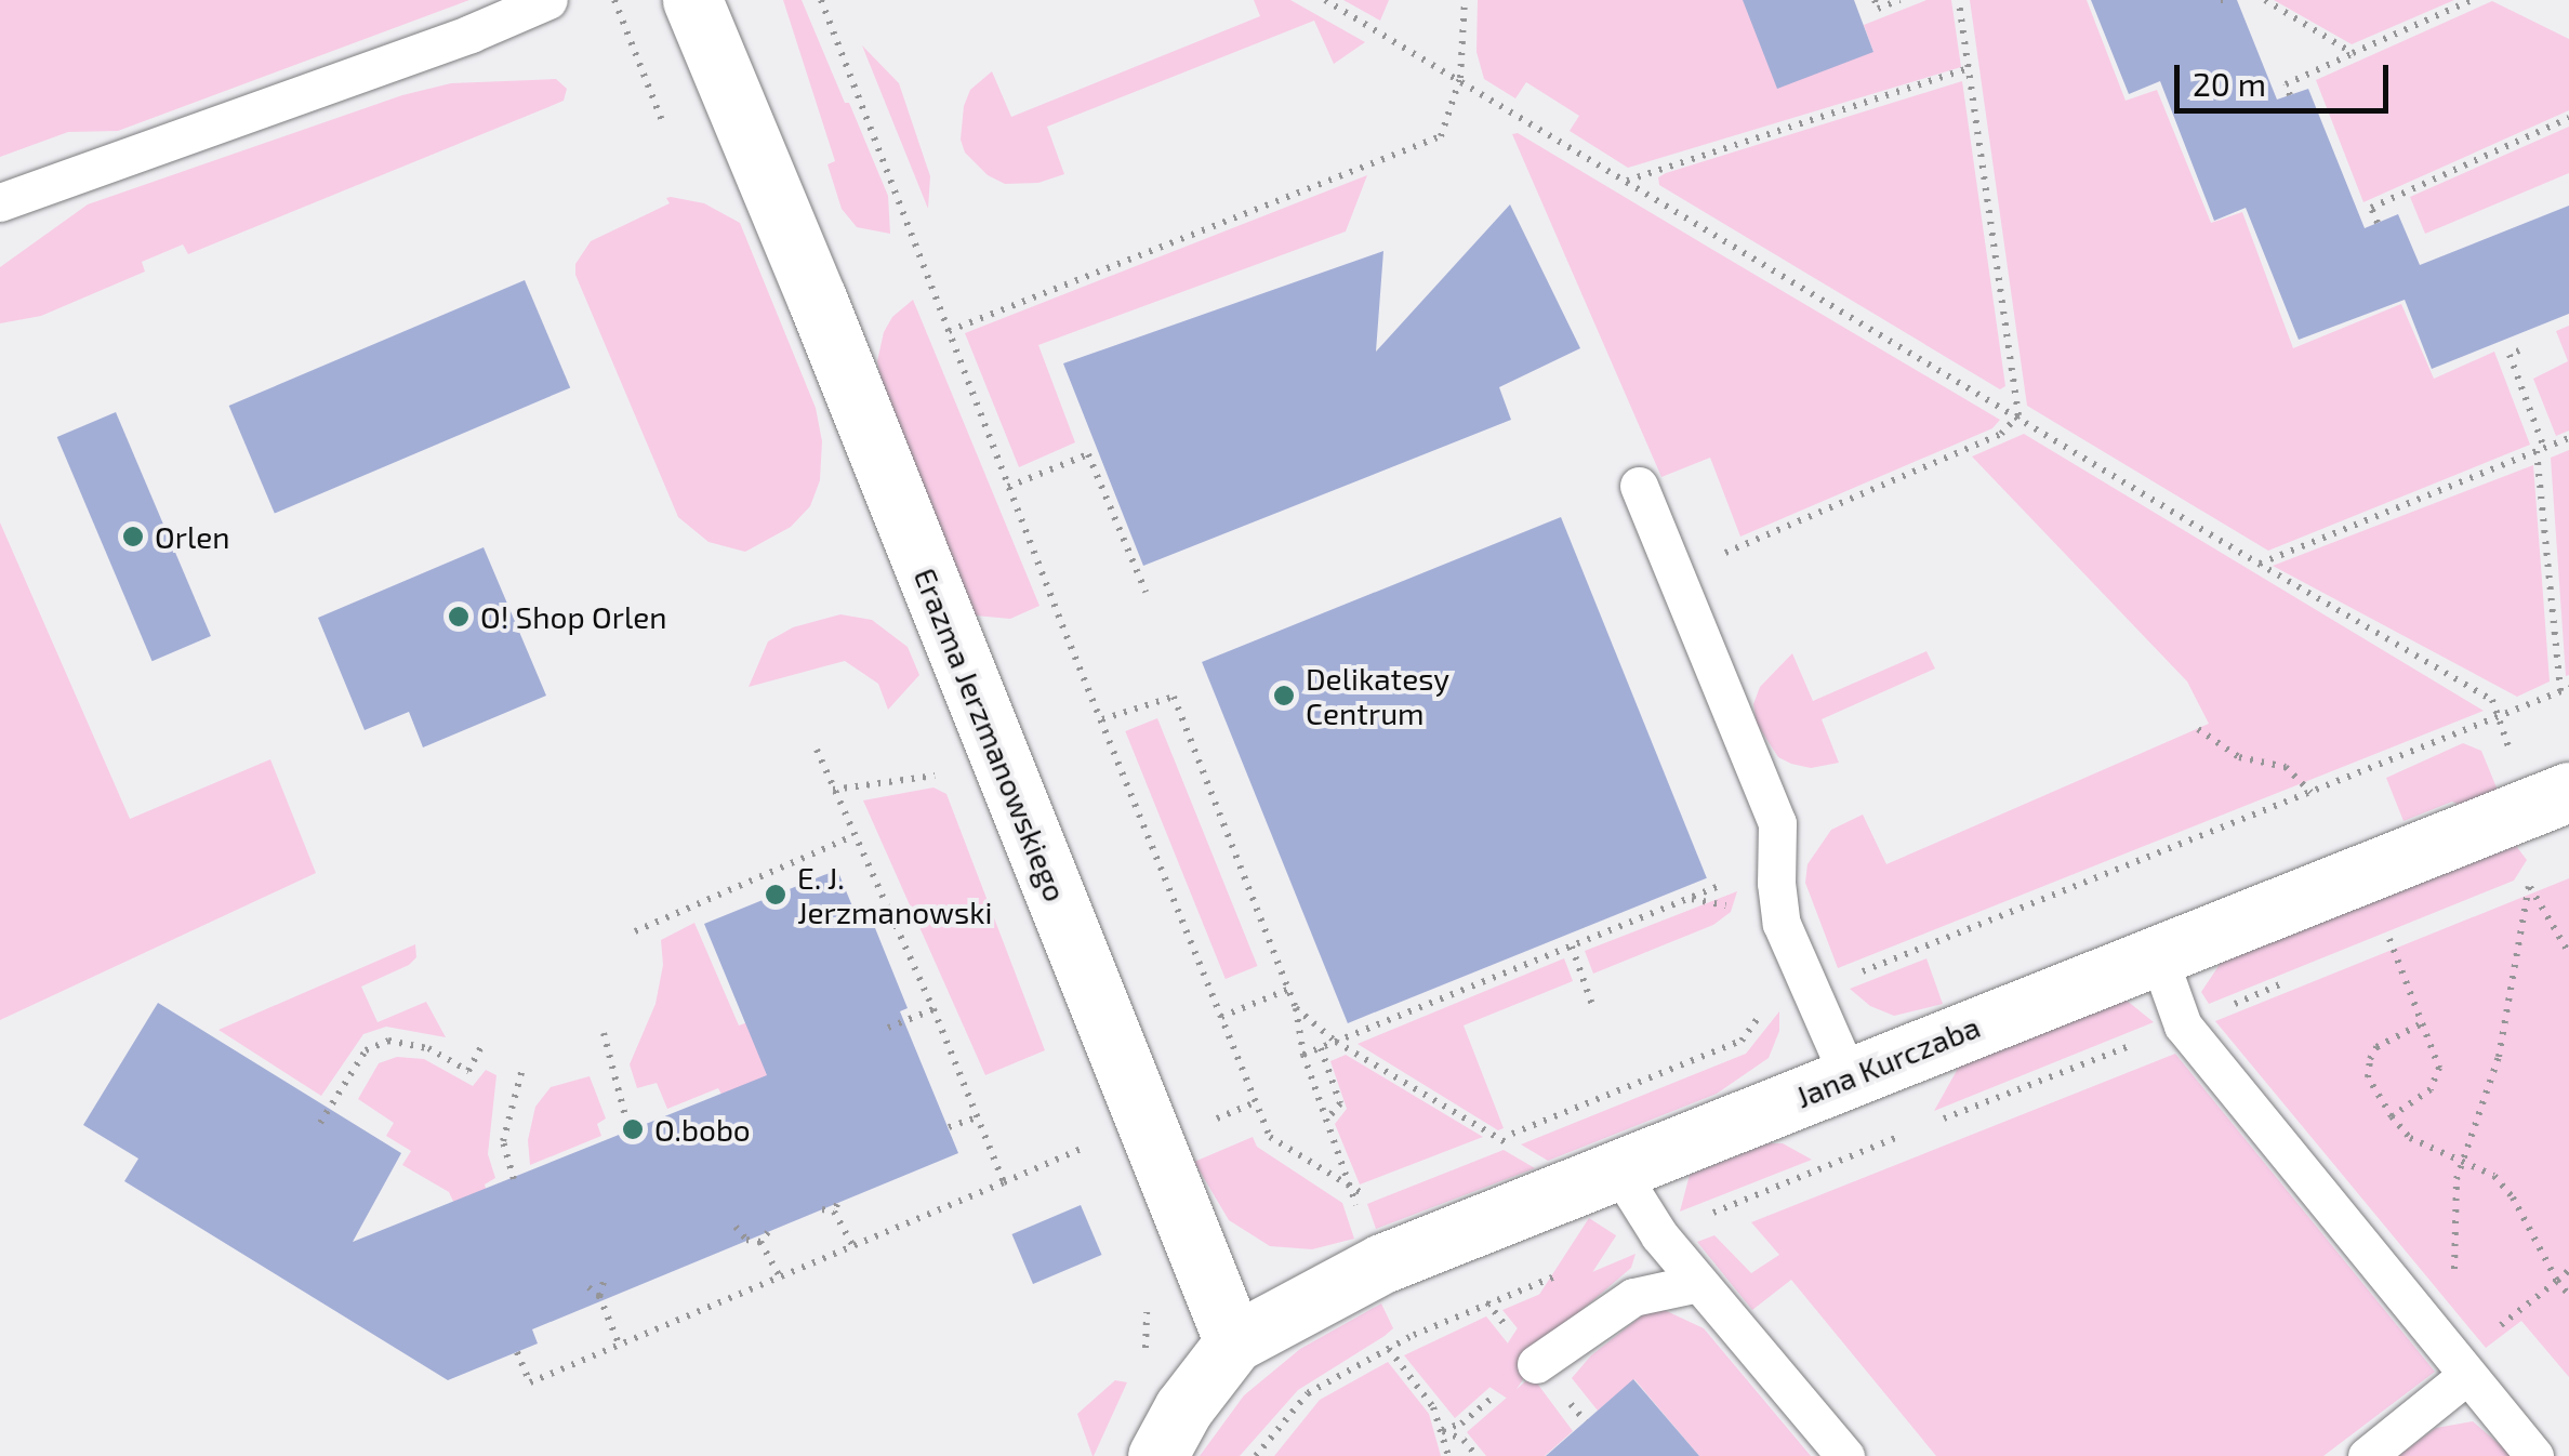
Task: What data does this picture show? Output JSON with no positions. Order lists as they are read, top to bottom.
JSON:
{
  "streets": {
    "street": ["Erazma Jerzmanowskiego", "Jana Kurczaba"]
  },
  "crossings": [
    ["Erazma Jerzmanowskiego", "Jana Kurczaba"]
  ],
  "places": [
    "Orlen",
    "O! Shop Orlen",
    "Delikatesy Centrum",
    "E. J. Jerzmanowski",
    "O.bobo"
  ],
  "scale_bar": "20 m"
}
